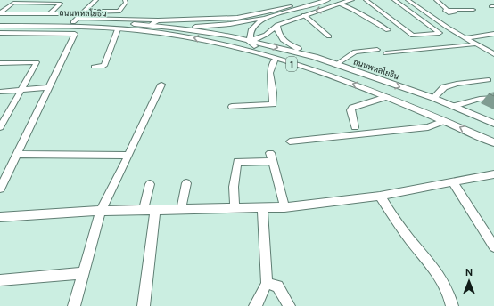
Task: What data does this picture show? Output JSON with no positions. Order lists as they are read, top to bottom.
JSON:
{
  "streets": {
    "main road": ["ถนนพหลโยธิน", "1"]
  },
  "north": "top"
}
